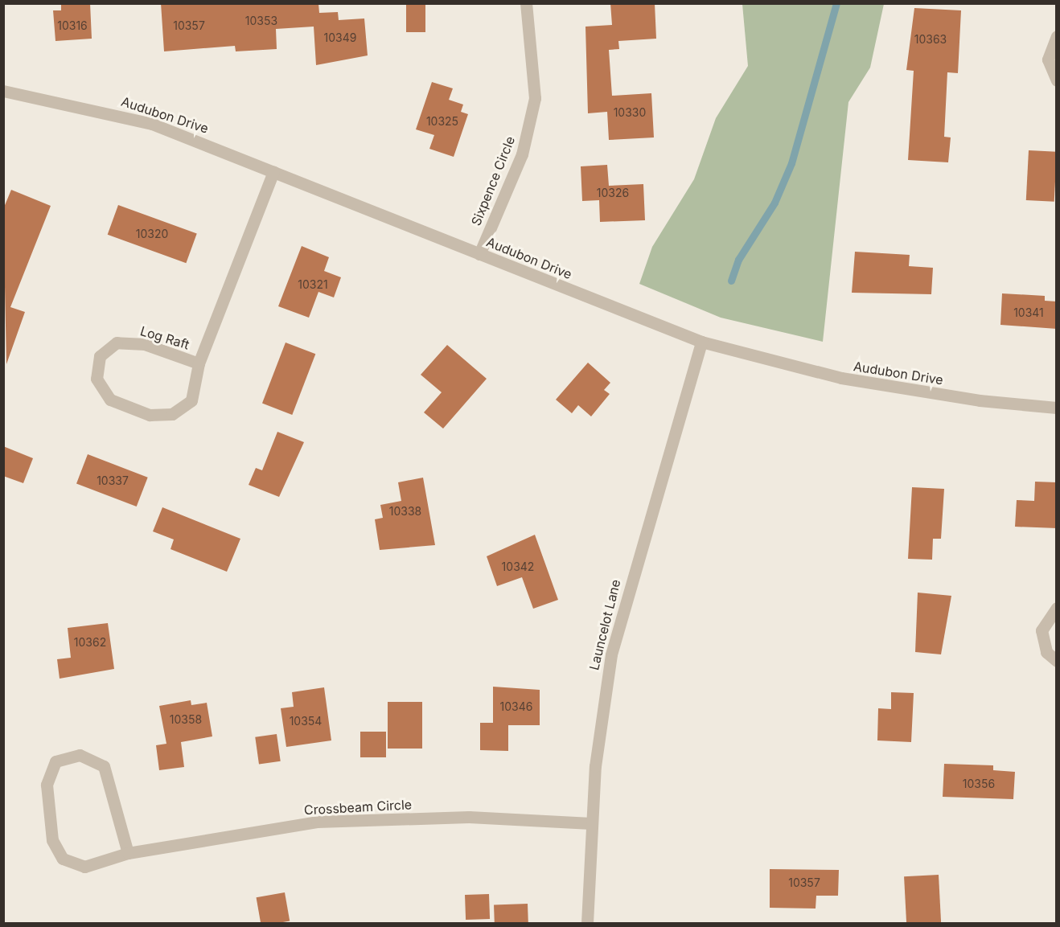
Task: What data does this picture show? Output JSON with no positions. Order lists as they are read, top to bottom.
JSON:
{
  "streets": {
    "street": [
      "Audubon Drive",
      "Sixpence Circle",
      "Log Raft",
      "Launcelot Lane",
      "Crossbeam Circle"
    ]
  },
  "crossings": [
    ["Audubon Drive", "Sixpence Circle"],
    ["Audubon Drive", "Log Raft"],
    ["Audubon Drive", "Launcelot Lane"],
    ["Launcelot Lane", "Crossbeam Circle"]
  ],
  "house_numbers": [
    "10353",
    "10316",
    "10357",
    "10349",
    "10363",
    "10330",
    "10325",
    "10326",
    "10320",
    "10321",
    "10341",
    "10337",
    "10338",
    "10342",
    "10362",
    "10346",
    "10358",
    "10354",
    "10356",
    "10357"
  ]
}
